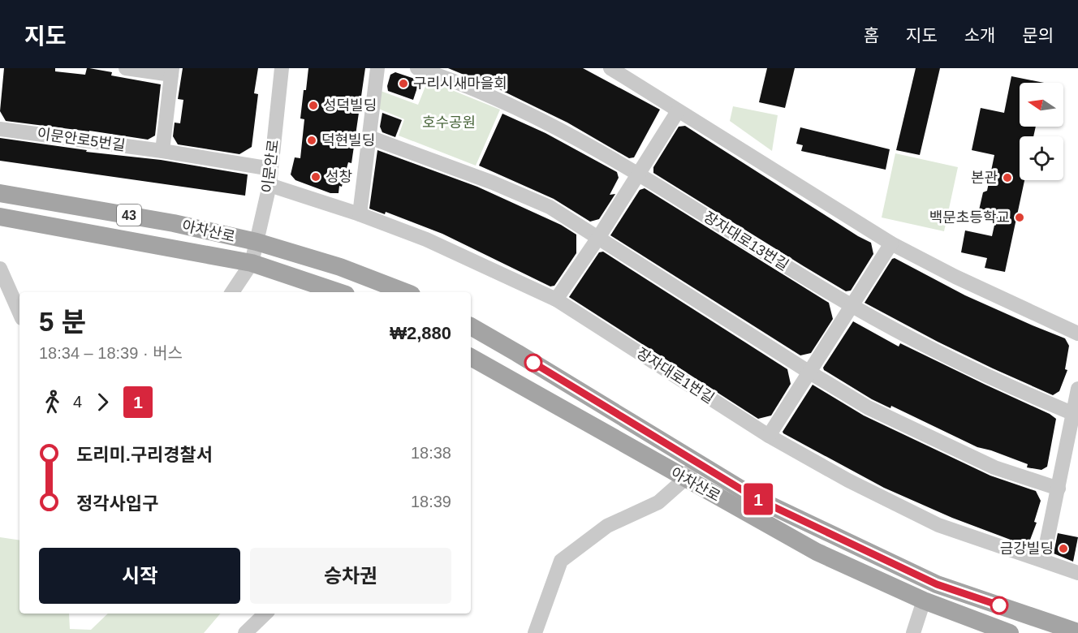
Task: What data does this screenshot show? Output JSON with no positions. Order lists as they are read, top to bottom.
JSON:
{
  "streets": {
    "main road": ["43", "아차산로"],
    "street": [
      "이문안로5번길",
      "이문안로",
      "장자대로13번길",
      "장자대로1번길"
    ]
  },
  "crossings": [
    ["이문안로5번길", "이문안로"],
    ["이문안로", "아차산로"],
    ["이문안로", "장자대로1번길"]
  ],
  "parks": ["호수공원"],
  "places": [
    "구리시새마을회",
    "성덕빌딩",
    "덕현빌딩",
    "성창",
    "본관",
    "백문초등학교",
    "금강빌딩"
  ],
  "lines": ["bus line 1"],
  "north": "left",
  "page": {
    "header": "지도",
    "nav": [
      "홈",
      "지도",
      "소개",
      "문의"
    ],
    "on_map": "1",
    "heading": ["5 분", "18:34 – 18:39 · 버스", "₩2,880"],
    "legs": ["4", "1"],
    "list": [
      {
        "name": "도리미.구리경찰서",
        "value": "18:38"
      },
      {
        "name": "정각사입구",
        "value": "18:39"
      }
    ],
    "buttons": ["시작", "승차권"]
  }
}
